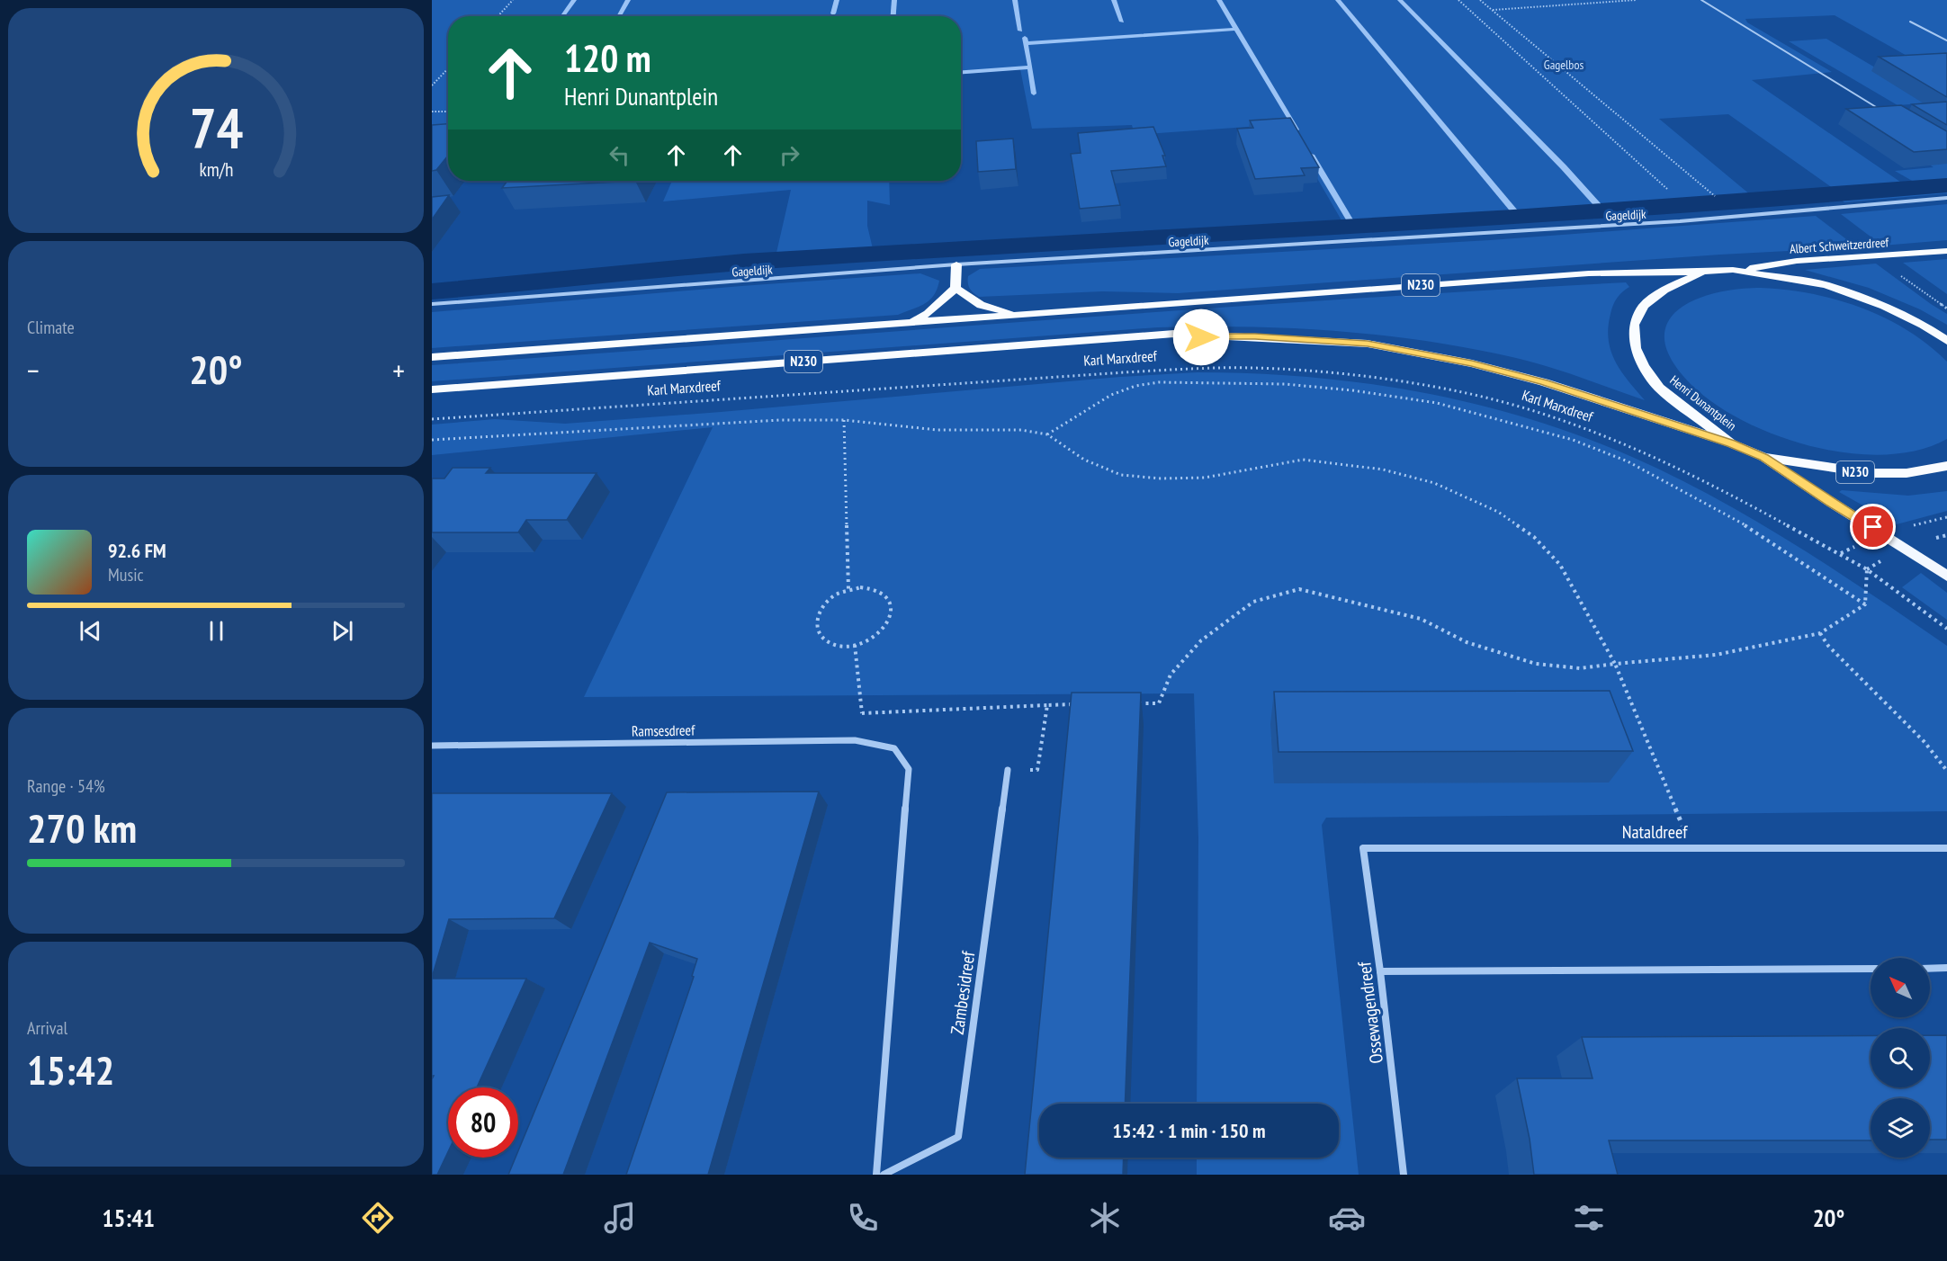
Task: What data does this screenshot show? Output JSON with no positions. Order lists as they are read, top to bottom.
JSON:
{
  "streets": {
    "highway": [
      "Albert Schweitzerdreef",
      "N230",
      "Karl Marxdreef",
      "Henri Dunantplein"
    ],
    "street": [
      "Gageldijk",
      "Ramsesdreef",
      "Nataldreef",
      "Zambesidreef",
      "Ossewagendreef"
    ]
  },
  "crossings": [
    ["Albert Schweitzerdreef", "Henri Dunantplein"],
    ["N230", "Henri Dunantplein"],
    ["Karl Marxdreef", "Henri Dunantplein"],
    ["Nataldreef", "Ossewagendreef"]
  ],
  "parks": ["Gagelbos"],
  "north": "top left",
  "page": {
    "turn": ["120 m", "Henri Dunantplein"],
    "tile": [
      "Climate",
      ["Range · 54%", "270 km"],
      ["Arrival", "15:42"]
    ],
    "heat": ["−", "20°", "+"],
    "song": ["92.6 FM", "Music"],
    "limit": "80",
    "trip": "15:42 · 1 min · 150 m",
    "tabs": ["15:41", "20°"],
    "gauge": ["74", "km/h"]
  }
}
